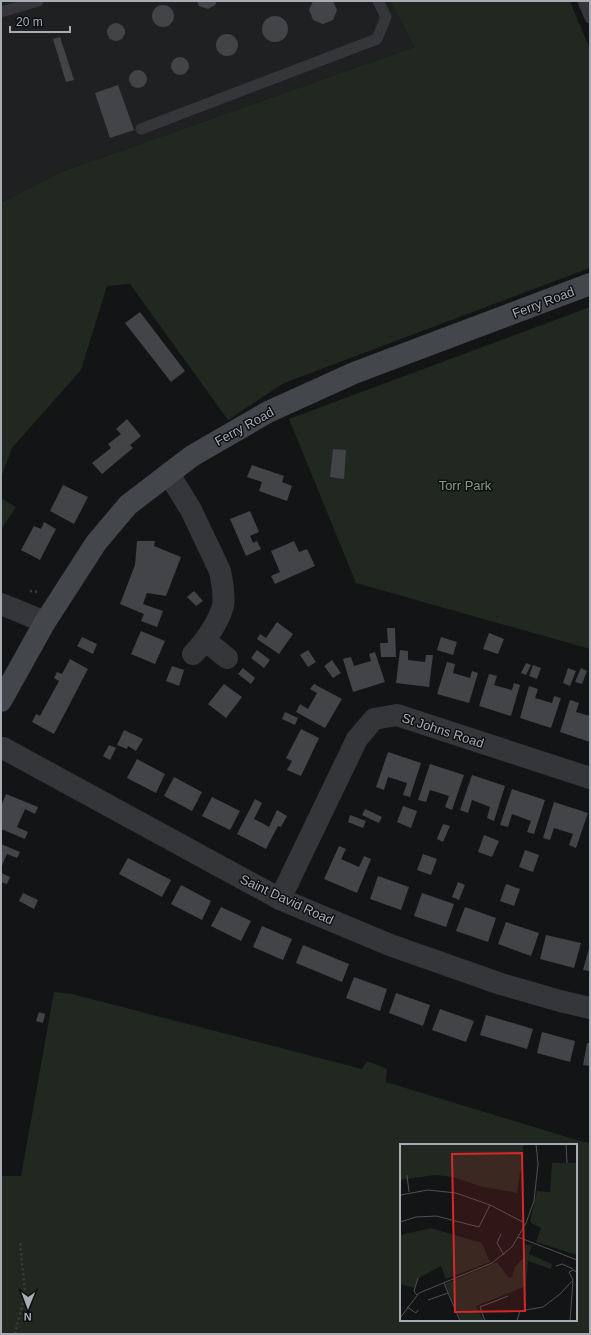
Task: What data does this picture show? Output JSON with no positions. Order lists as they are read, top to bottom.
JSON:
{
  "streets": {
    "street": ["Ferry Road", "St Johns Road", "Saint David Road"]
  },
  "crossings": [
    ["St Johns Road", "Saint David Road"]
  ],
  "parks": ["Torr Park"],
  "scale_bar": "20 m",
  "north": "bottom"
}
